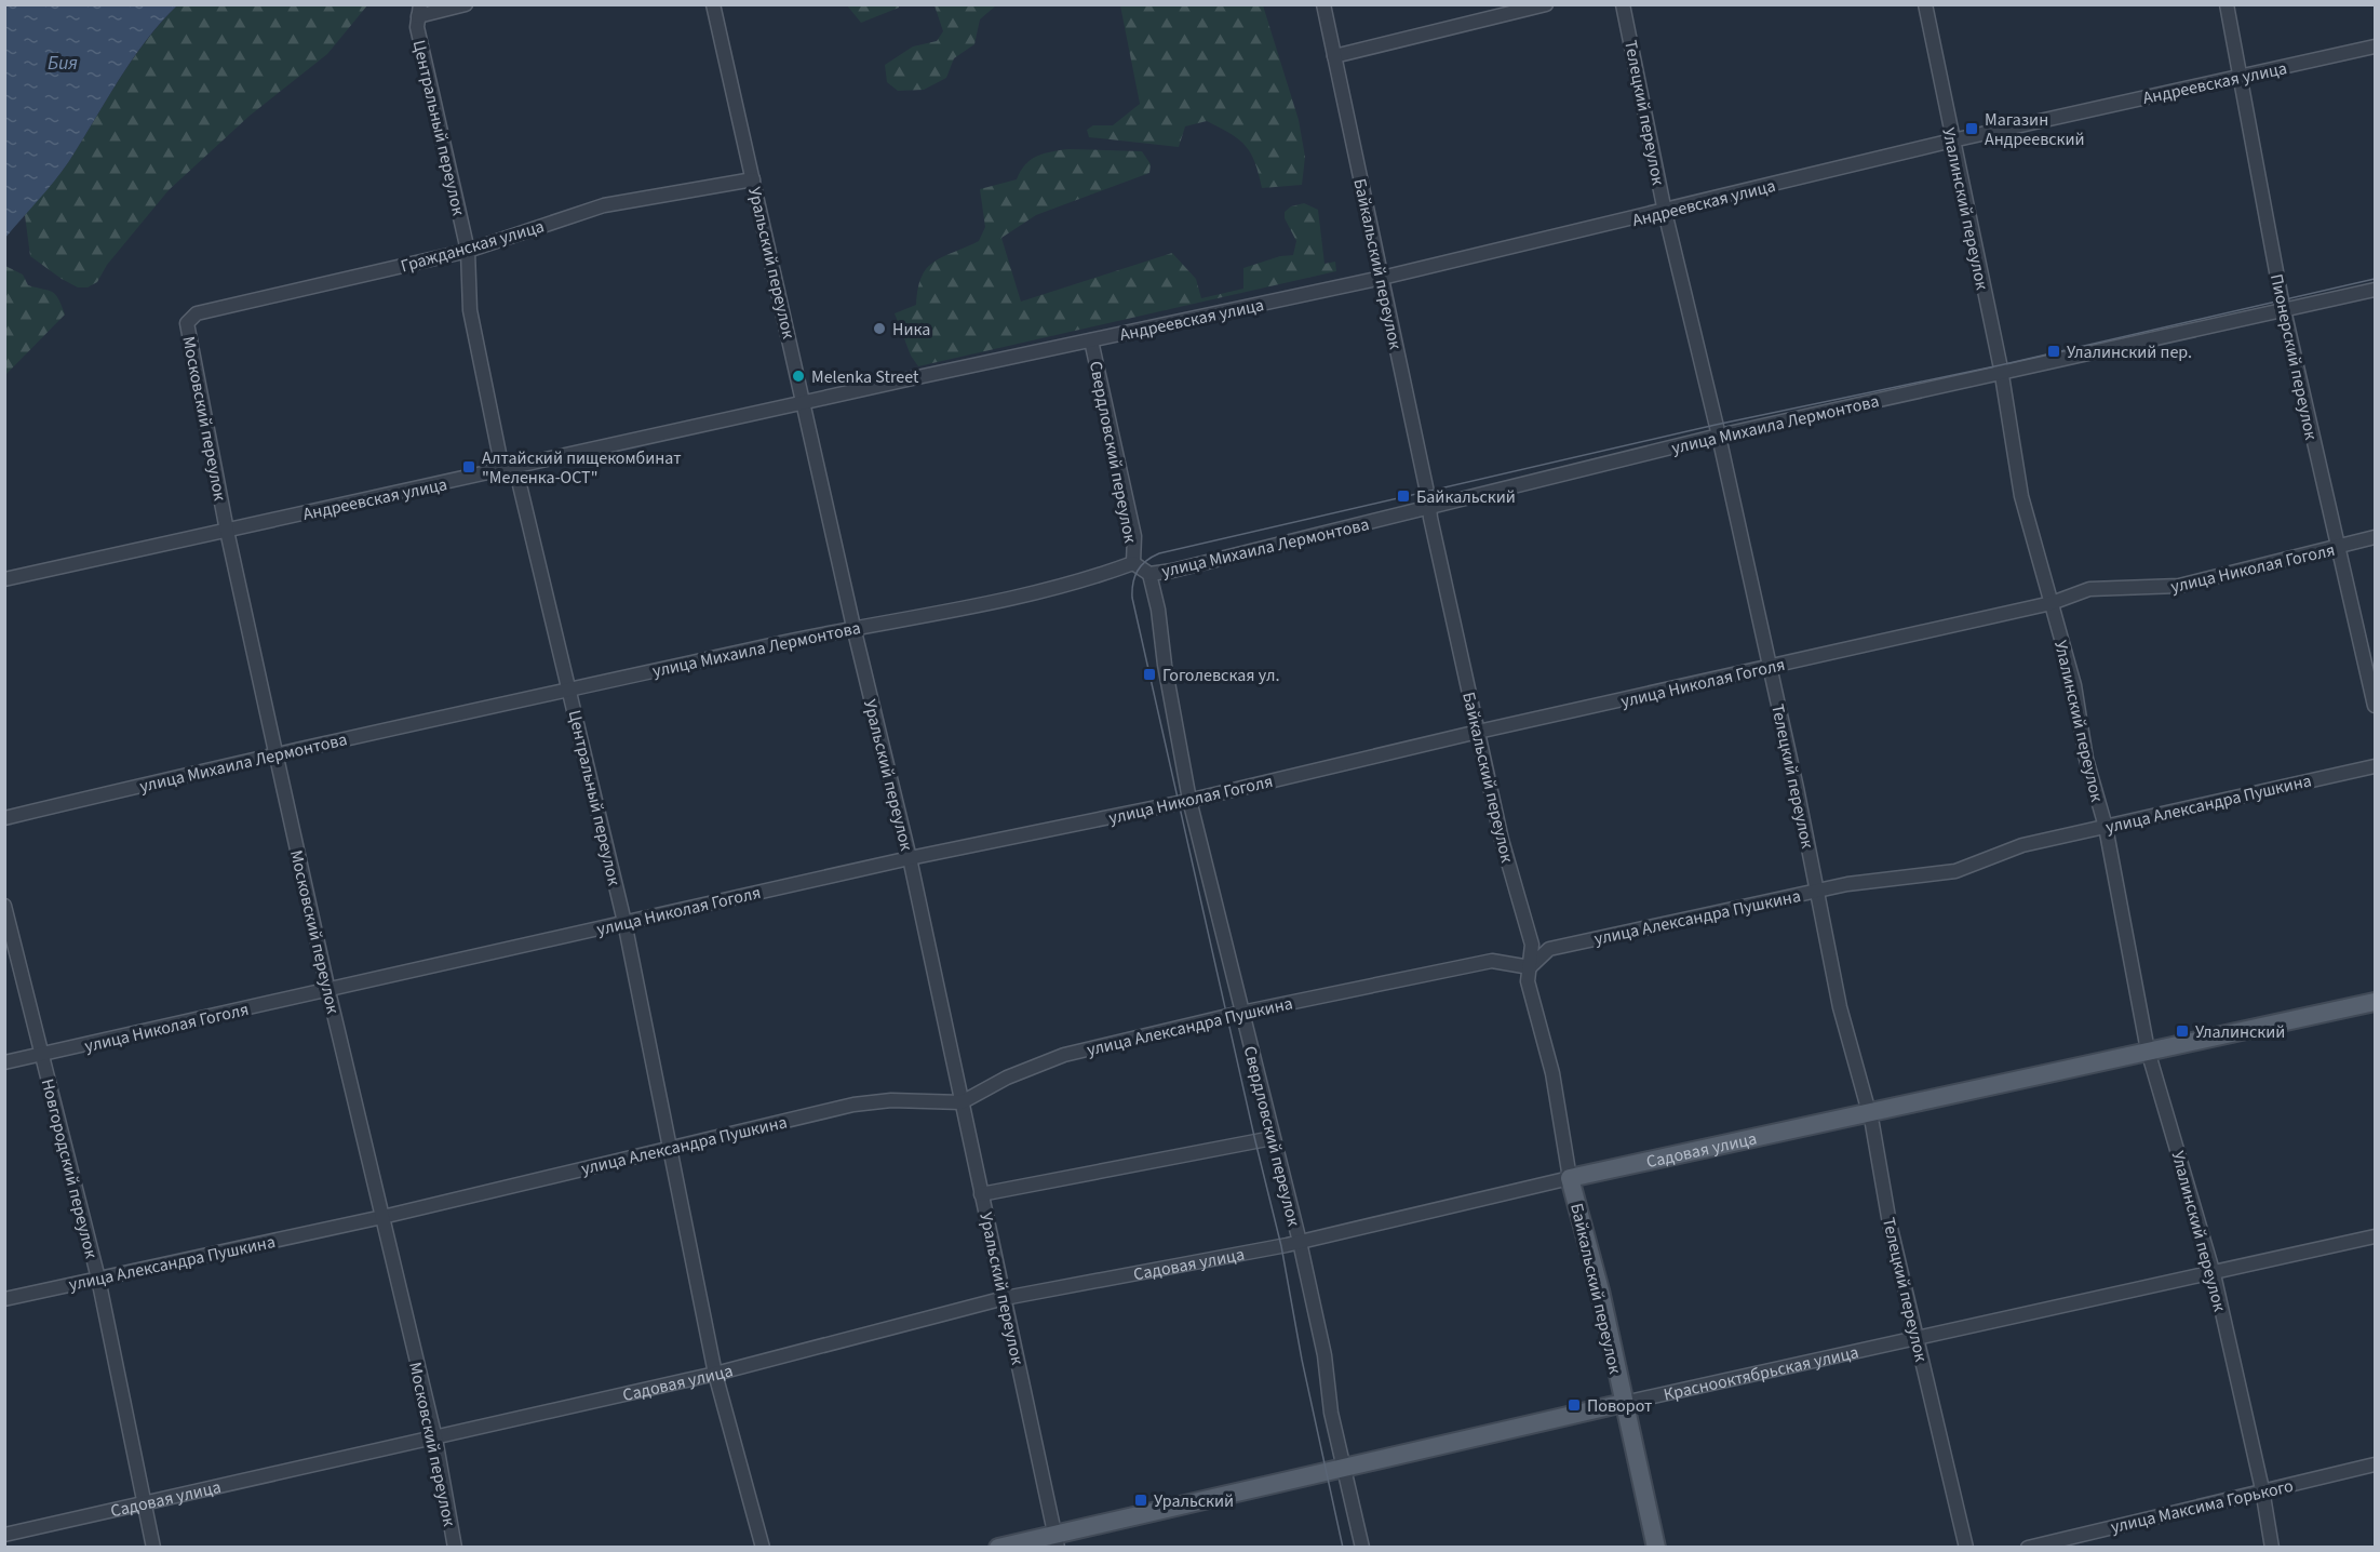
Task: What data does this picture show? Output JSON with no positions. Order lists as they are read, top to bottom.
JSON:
{
  "streets": {
    "main road": ["Байкальский переулок", "Садовая улица", "Краснооктябрьская улица"],
    "street": [
      "Андреевская улица",
      "Телецкий переулок",
      "Центральный переулок",
      "Улалинский переулок",
      "Гражданская улица",
      "Уральский переулок",
      "Пионерский переулок",
      "Московский переулок",
      "улица Михаила Лермонтова",
      "Свердловский переулок",
      "улица Николая Гоголя",
      "улица Александра Пушкина",
      "Новгородский переулок",
      "улица Максима Горького"
    ]
  },
  "crossings": [
    ["Андреевская улица", "Телецкий переулок"],
    ["Андреевская улица", "Центральный переулок"],
    ["Андреевская улица", "Улалинский переулок"],
    ["Андреевская улица", "Уральский переулок"],
    ["Андреевская улица", "Байкальский переулок"],
    ["Андреевская улица", "Пионерский переулок"],
    ["Андреевская улица", "Московский переулок"],
    ["Андреевская улица", "Свердловский переулок"],
    ["Телецкий переулок", "улица Михаила Лермонтова"],
    ["Телецкий переулок", "улица Николая Гоголя"],
    ["Телецкий переулок", "улица Александра Пушкина"],
    ["Телецкий переулок", "Садовая улица"],
    ["Телецкий переулок", "Краснооктябрьская улица"],
    ["Центральный переулок", "Гражданская улица"],
    ["Центральный переулок", "улица Михаила Лермонтова"],
    ["Центральный переулок", "улица Николая Гоголя"],
    ["Центральный переулок", "улица Александра Пушкина"],
    ["Центральный переулок", "Садовая улица"],
    ["Улалинский переулок", "улица Михаила Лермонтова"],
    ["Улалинский переулок", "улица Николая Гоголя"],
    ["Улалинский переулок", "улица Александра Пушкина"],
    ["Улалинский переулок", "Садовая улица"],
    ["Улалинский переулок", "Краснооктябрьская улица"],
    ["Улалинский переулок", "улица Максима Горького"],
    ["Гражданская улица", "Уральский переулок"],
    ["Гражданская улица", "Московский переулок"],
    ["Уральский переулок", "улица Михаила Лермонтова"],
    ["Уральский переулок", "улица Николая Гоголя"],
    ["Уральский переулок", "улица Александра Пушкина"],
    ["Уральский переулок", "Садовая улица"],
    ["Уральский переулок", "Краснооктябрьская улица"],
    ["Байкальский переулок", "улица Михаила Лермонтова"],
    ["Байкальский переулок", "улица Николая Гоголя"],
    ["Байкальский переулок", "улица Александра Пушкина"],
    ["Байкальский переулок", "Садовая улица"],
    ["Байкальский переулок", "Краснооктябрьская улица"],
    ["Пионерский переулок", "улица Михаила Лермонтова"],
    ["Пионерский переулок", "улица Николая Гоголя"],
    ["Московский переулок", "улица Михаила Лермонтова"],
    ["Московский переулок", "улица Николая Гоголя"],
    ["Московский переулок", "улица Александра Пушкина"],
    ["Московский переулок", "Садовая улица"],
    ["улица Михаила Лермонтова", "Свердловский переулок"],
    ["Свердловский переулок", "улица Николая Гоголя"],
    ["Свердловский переулок", "улица Александра Пушкина"],
    ["Свердловский переулок", "Садовая улица"],
    ["Свердловский переулок", "Краснооктябрьская улица"],
    ["улица Николая Гоголя", "Новгородский переулок"],
    ["улица Александра Пушкина", "Новгородский переулок"],
    ["Садовая улица", "Новгородский переулок"]
  ],
  "water": ["Бия"],
  "places": {
    "transit": [
      "Магазин Андреевский",
      "Улалинский пер.",
      "Алтайский пищекомбинат \"Меленка-ОСТ\"",
      "Байкальский",
      "Гоголевская ул.",
      "Улалинский",
      "Поворот",
      "Уральский"
    ],
    "other": ["Ника", "Melenka Street"]
  }
}
